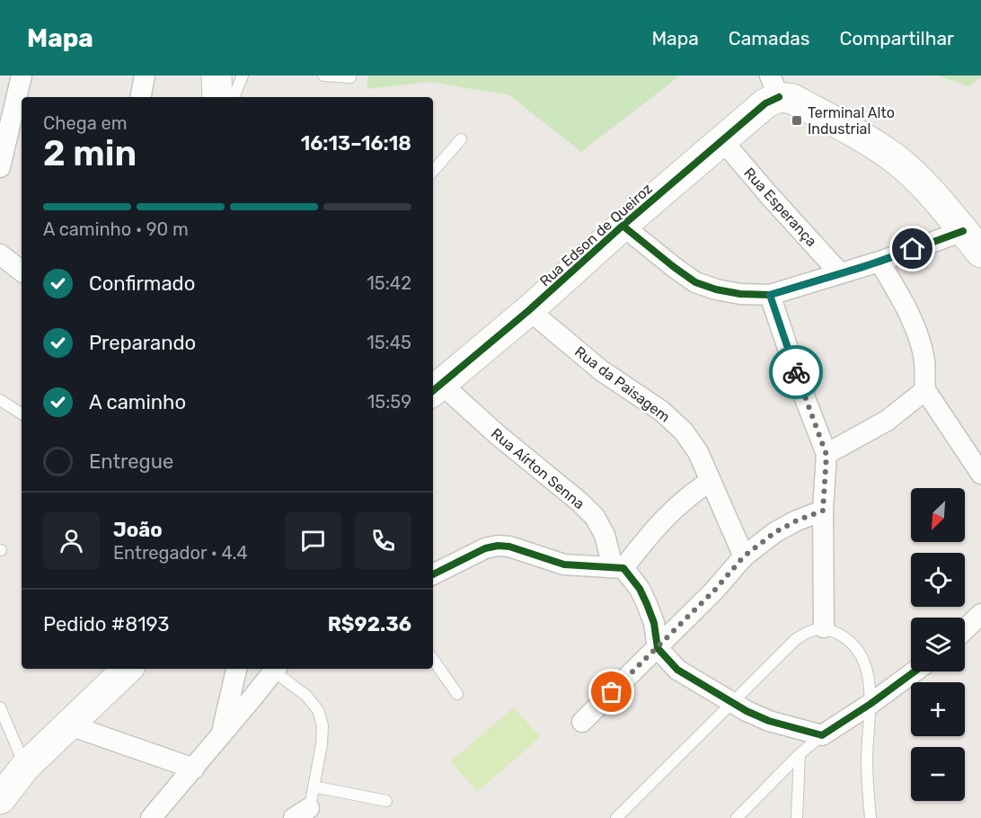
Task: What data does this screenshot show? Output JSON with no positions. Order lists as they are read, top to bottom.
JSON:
{
  "streets": {
    "street": [
      "Rua Esperança",
      "Rua Edson de Queiroz",
      "Rua da Paisagem",
      "Rua Aírton Senna"
    ]
  },
  "crossings": [
    ["Rua Esperança", "Rua Edson de Queiroz"],
    ["Rua Edson de Queiroz", "Rua da Paisagem"],
    ["Rua Edson de Queiroz", "Rua Aírton Senna"]
  ],
  "places": {
    "transit": ["Terminal Alto Industrial"]
  },
  "north": "bottom left",
  "page": {
    "header": "Mapa",
    "nav": ["Mapa", "Camadas", "Compartilhar"],
    "heading": ["2 min", "Chega em", "16:13–16:18"],
    "panel": [
      "João",
      "Entregador · 4.4",
      "Pedido #8193",
      "R$92.36"
    ],
    "bar": "A caminho · 90 m",
    "list": [
      ["Confirmado", "15:42"],
      ["Preparando", "15:45"],
      ["A caminho", "15:59"],
      "Entregue"
    ],
    "map_buttons": ["+", "−"]
  }
}
